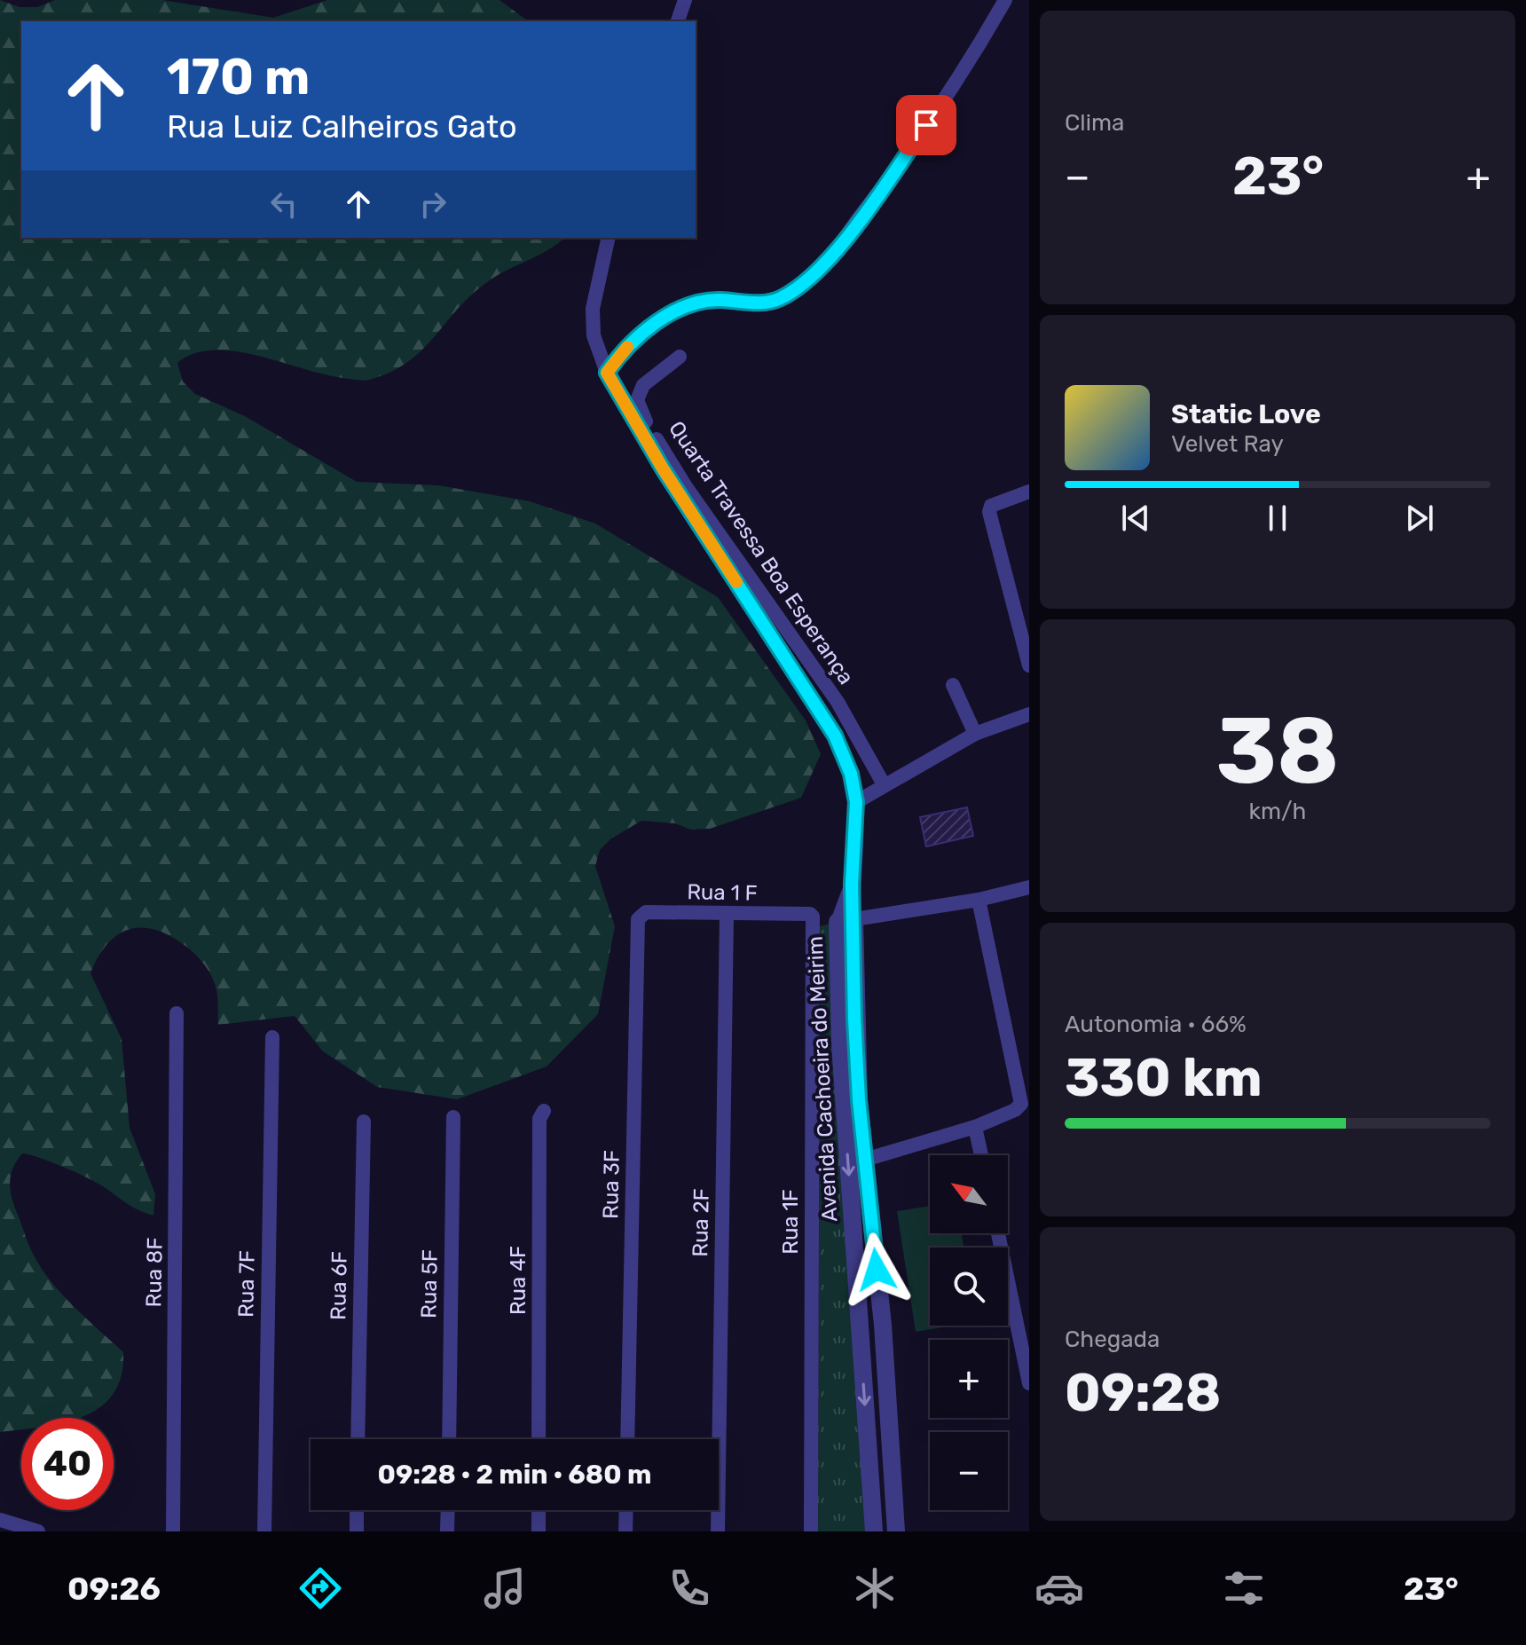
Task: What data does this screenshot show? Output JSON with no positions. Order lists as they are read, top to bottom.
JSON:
{
  "streets": {
    "street": [
      "Quarta Travessa Boa Esperança",
      "Rua 1 F",
      "Avenida Cachoeira do Meirim",
      "Rua 3F",
      "Rua 1F",
      "Rua 2F",
      "Rua 8F",
      "Rua 4F",
      "Rua 7F",
      "Rua 5F",
      "Rua 6F"
    ]
  },
  "crossings": [
    ["Rua 1 F", "Rua 3F"],
    ["Rua 1 F", "Rua 1F"],
    ["Rua 1 F", "Rua 2F"]
  ],
  "north": "top left",
  "page": {
    "tile": [
      "Clima",
      ["38", "km/h"],
      ["Autonomia · 66%", "330 km"],
      ["Chegada", "09:28"]
    ],
    "turn": ["170 m", "Rua Luiz Calheiros Gato"],
    "heat": ["−", "23°", "+"],
    "song": ["Static Love", "Velvet Ray"],
    "map_buttons": ["+", "−"],
    "limit": "40",
    "trip": "09:28 · 2 min · 680 m",
    "tabs": ["09:26", "23°"]
  }
}
